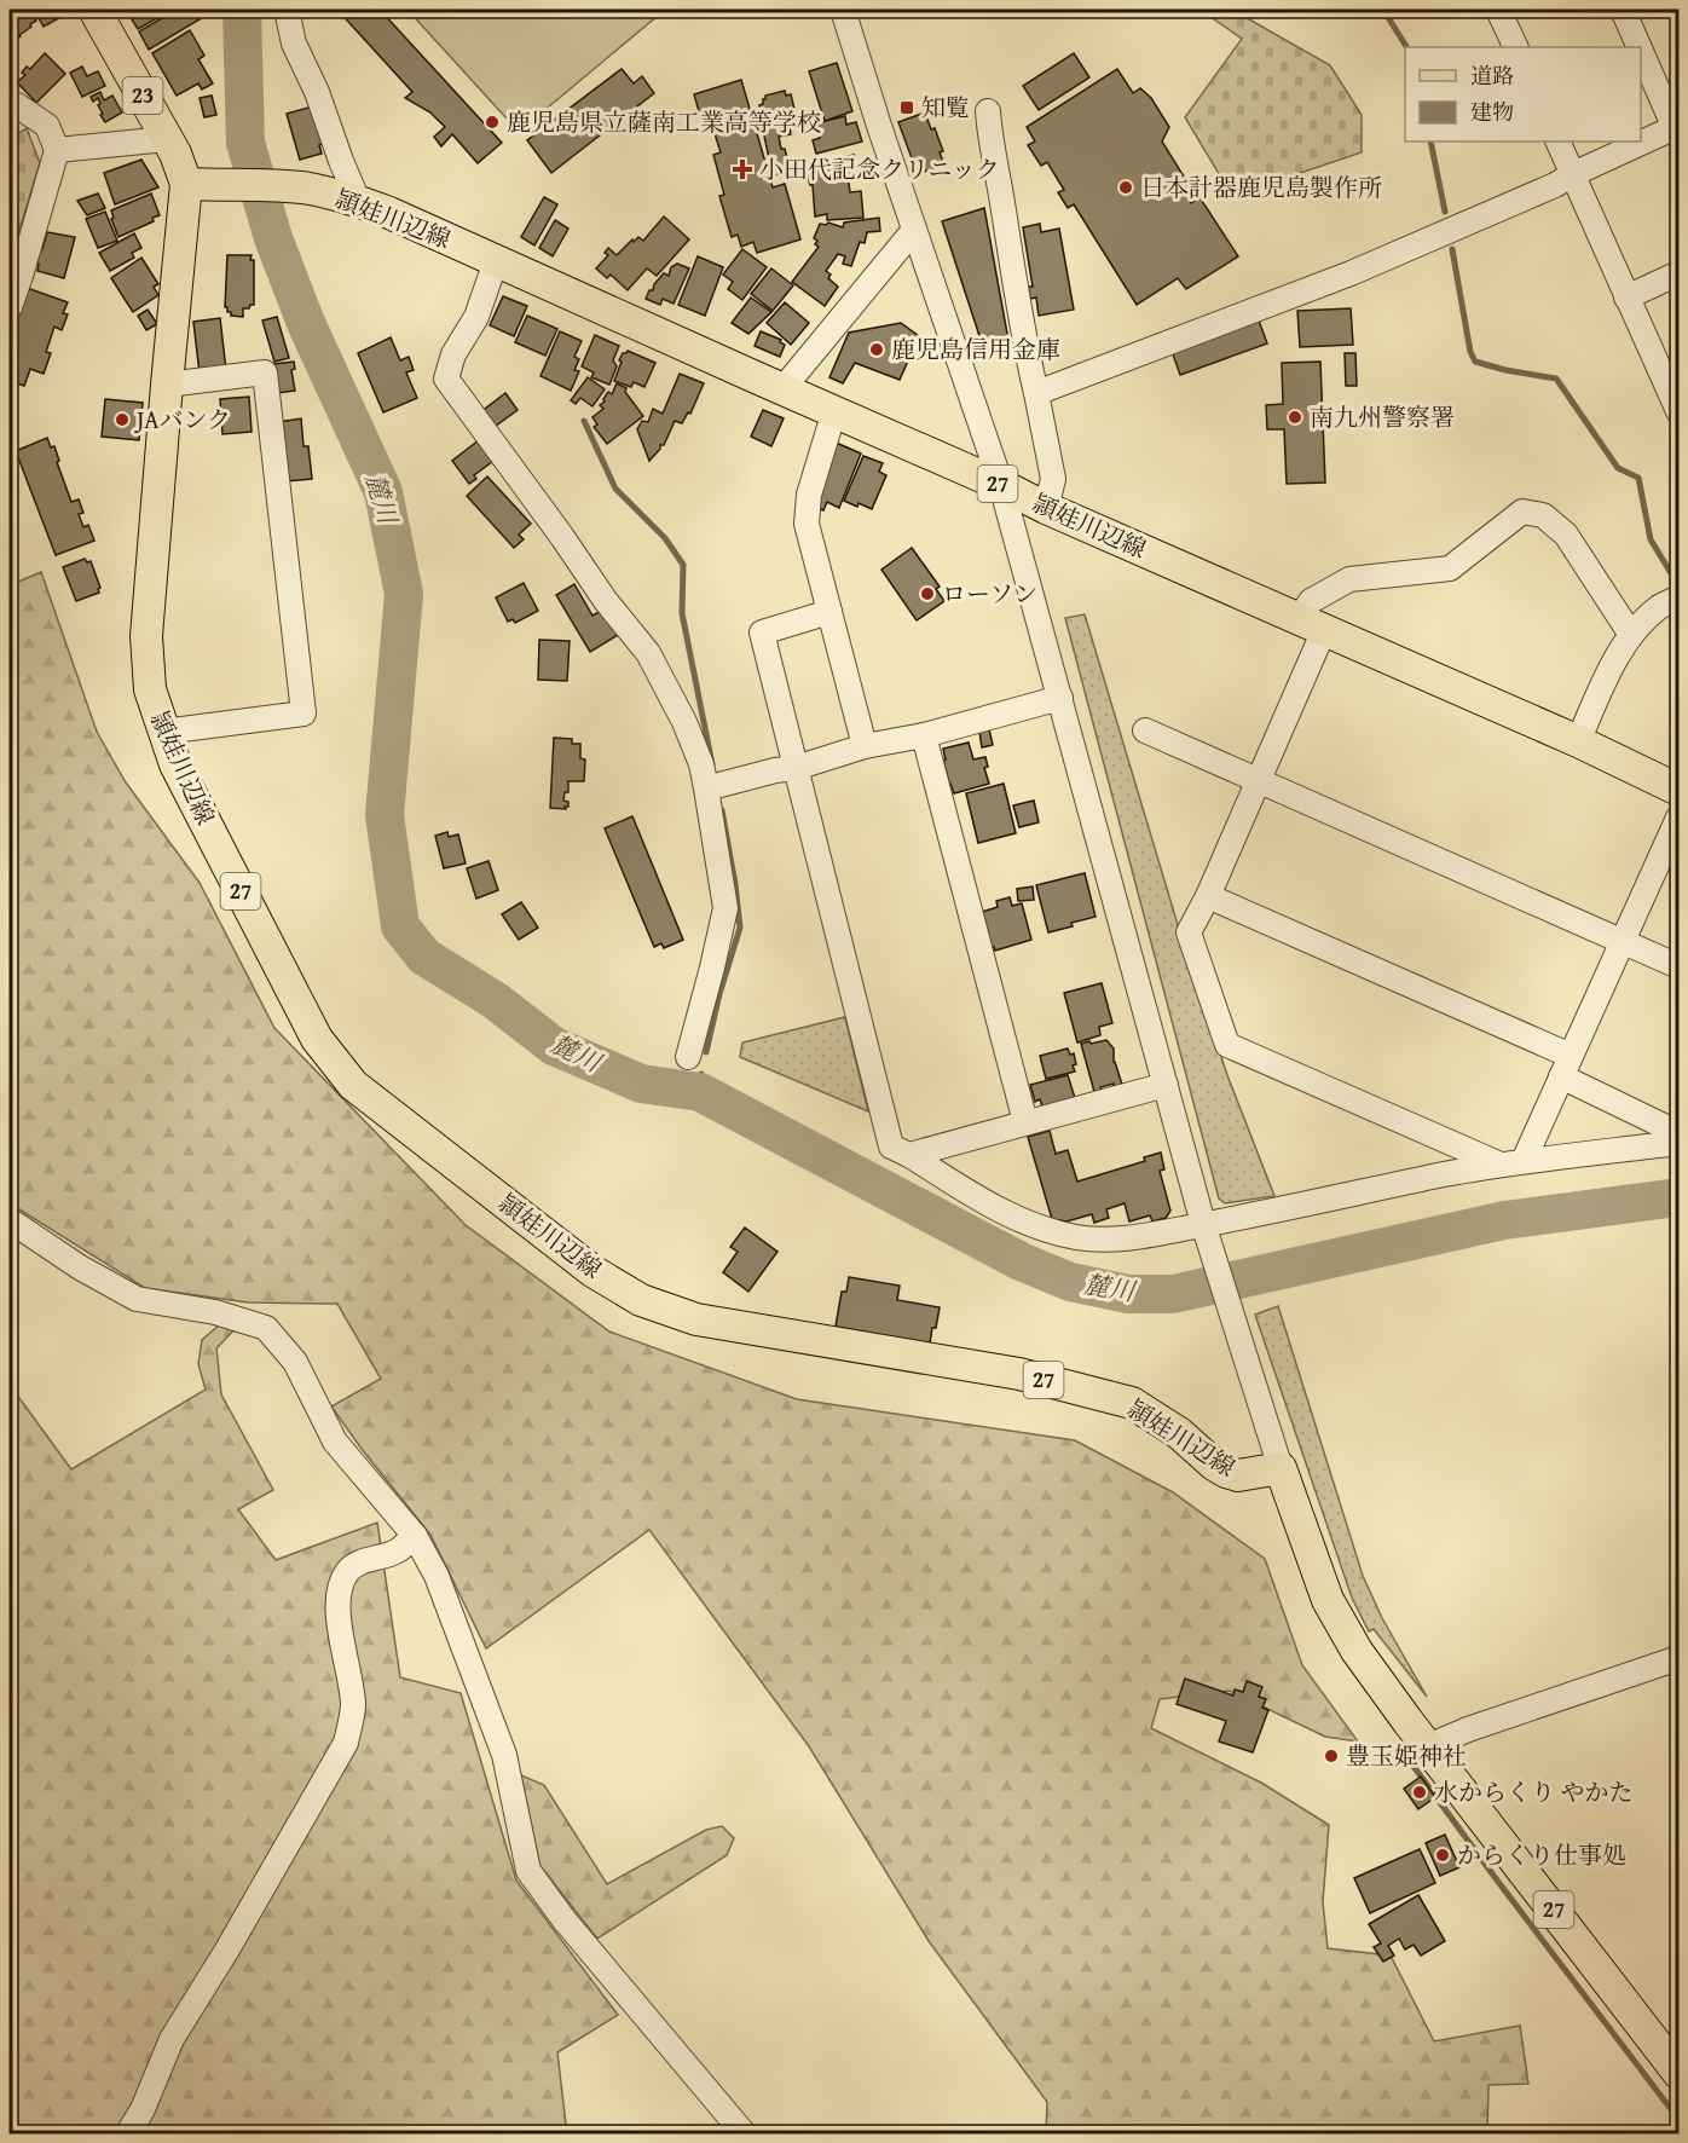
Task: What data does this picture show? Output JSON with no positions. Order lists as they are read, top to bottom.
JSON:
{
  "streets": {
    "main road": ["23", "頴娃川辺線", "27"]
  },
  "crossings": [
    ["23", "頴娃川辺線"],
    ["頴娃川辺線", "27"]
  ],
  "water": ["麓川"],
  "places": {
    "transit": ["知覧"],
    "other": [
      "鹿児島県立薩南工業高等学校",
      "日本計器鹿児島製作所",
      "鹿児島信用金庫",
      "南九州警察署",
      "JAバンク",
      "ローソン",
      "豊玉姫神社",
      "水からくり やかた",
      "からくり仕事処"
    ],
    "health": ["小田代記念クリニック"]
  },
  "legend": ["道路", "建物"]
}
